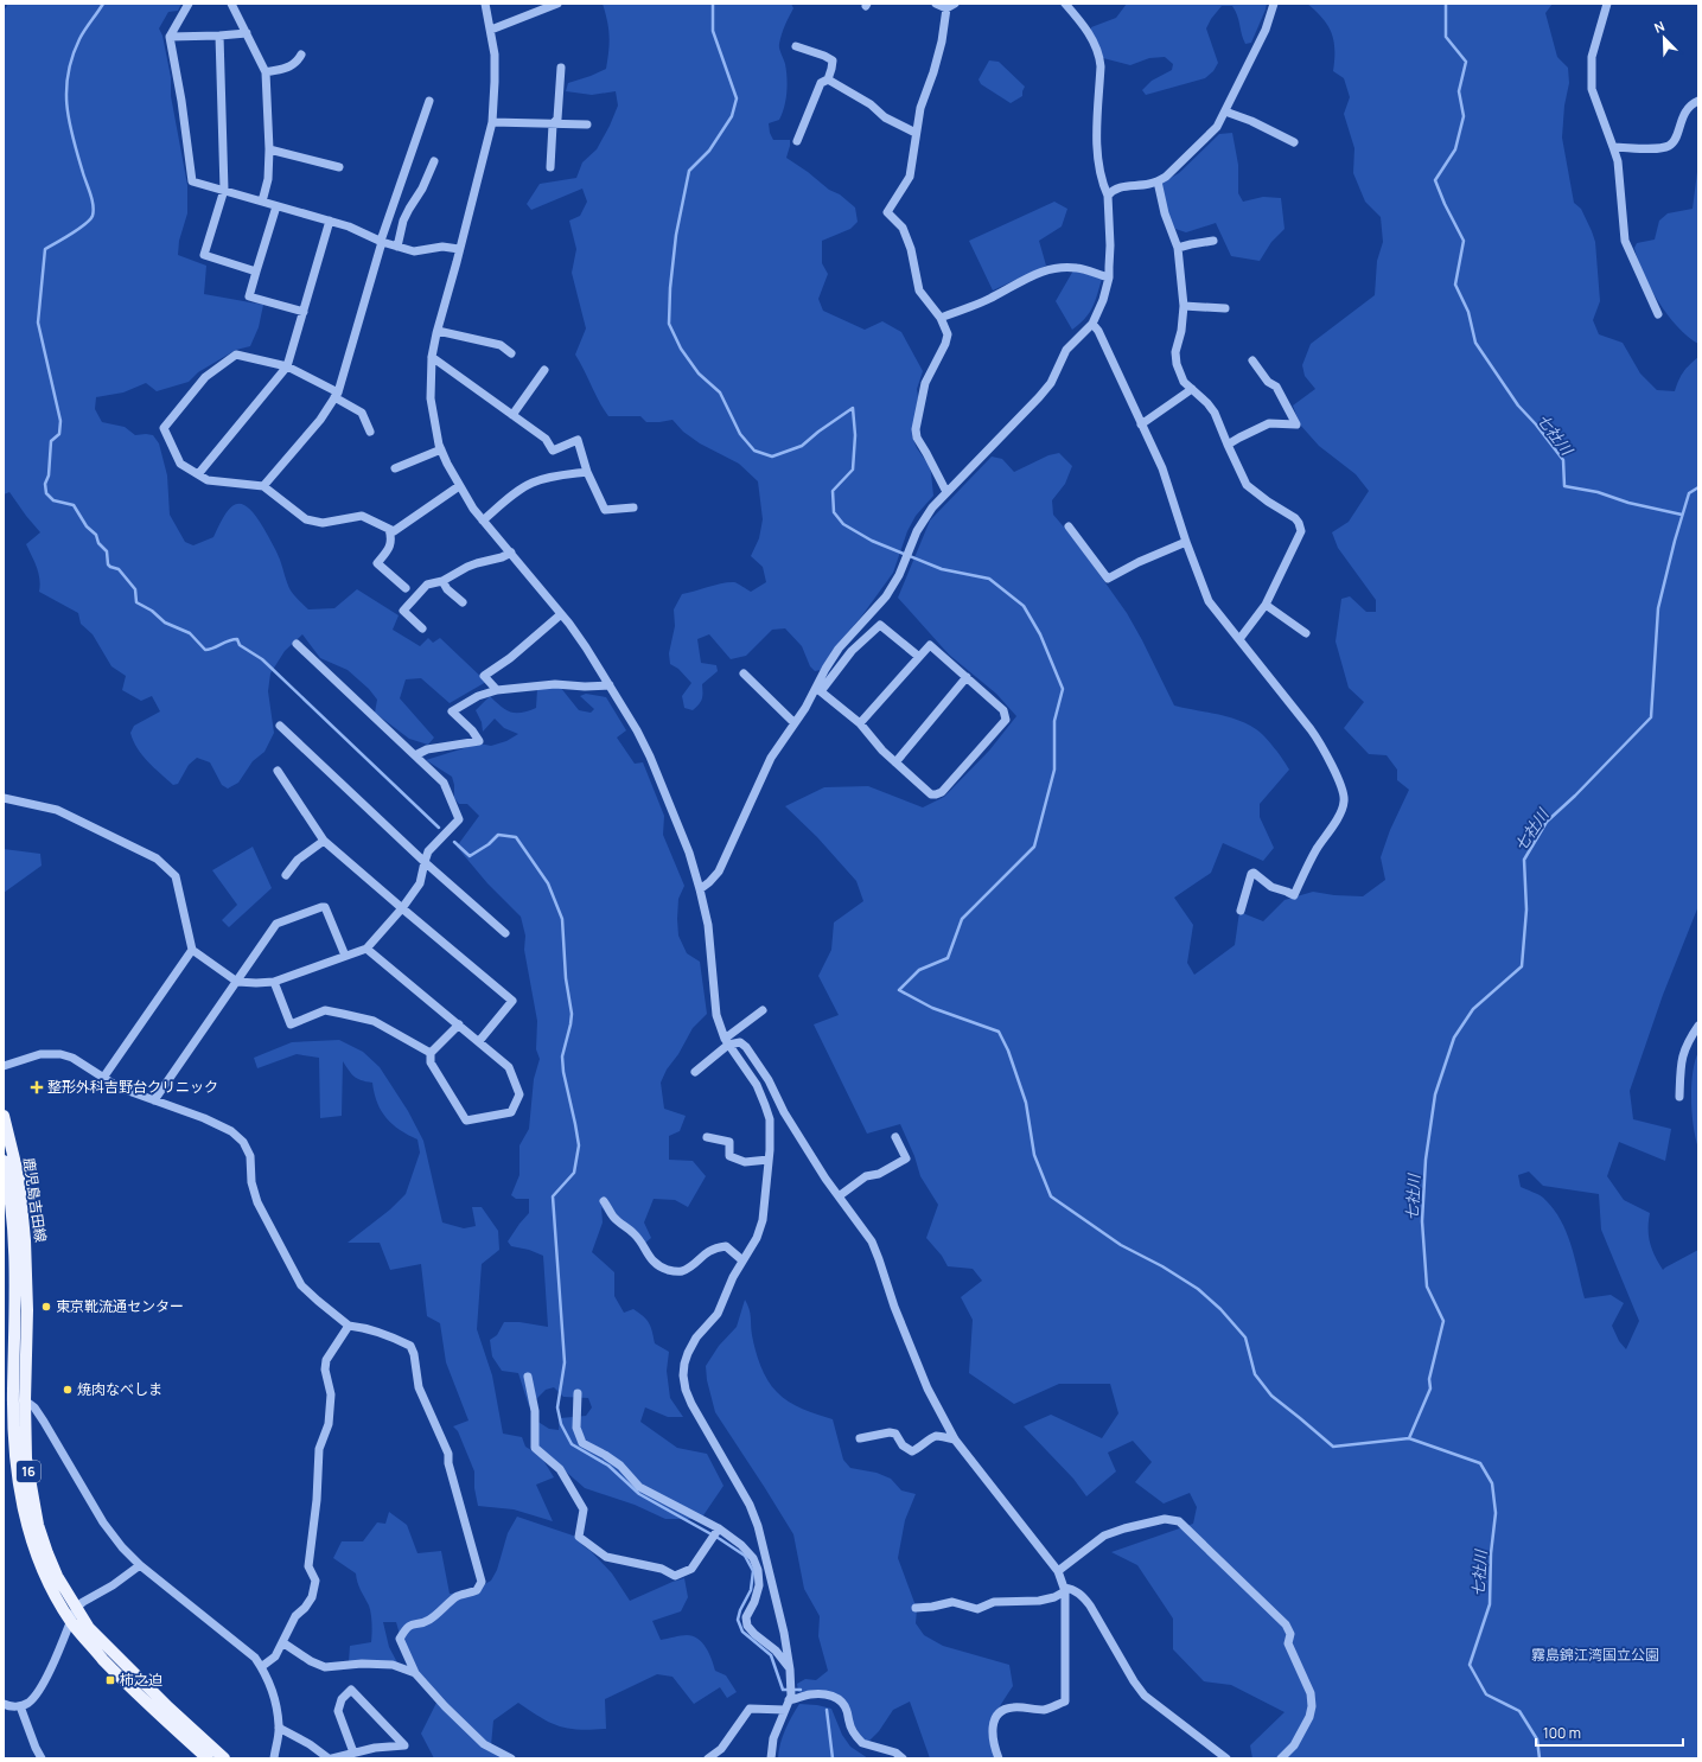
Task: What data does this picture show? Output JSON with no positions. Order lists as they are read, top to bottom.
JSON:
{
  "streets": {
    "main road": ["鹿児島吉田線", "16"]
  },
  "water": ["七社川"],
  "parks": ["霧島錦江湾国立公園"],
  "places": {
    "health": ["整形外科吉野台クリニック"],
    "other": ["東京靴流通センター", "焼肉なべしま"],
    "transit": ["柿之迫"]
  },
  "scale_bar": "100 m",
  "north": "top left"
}
